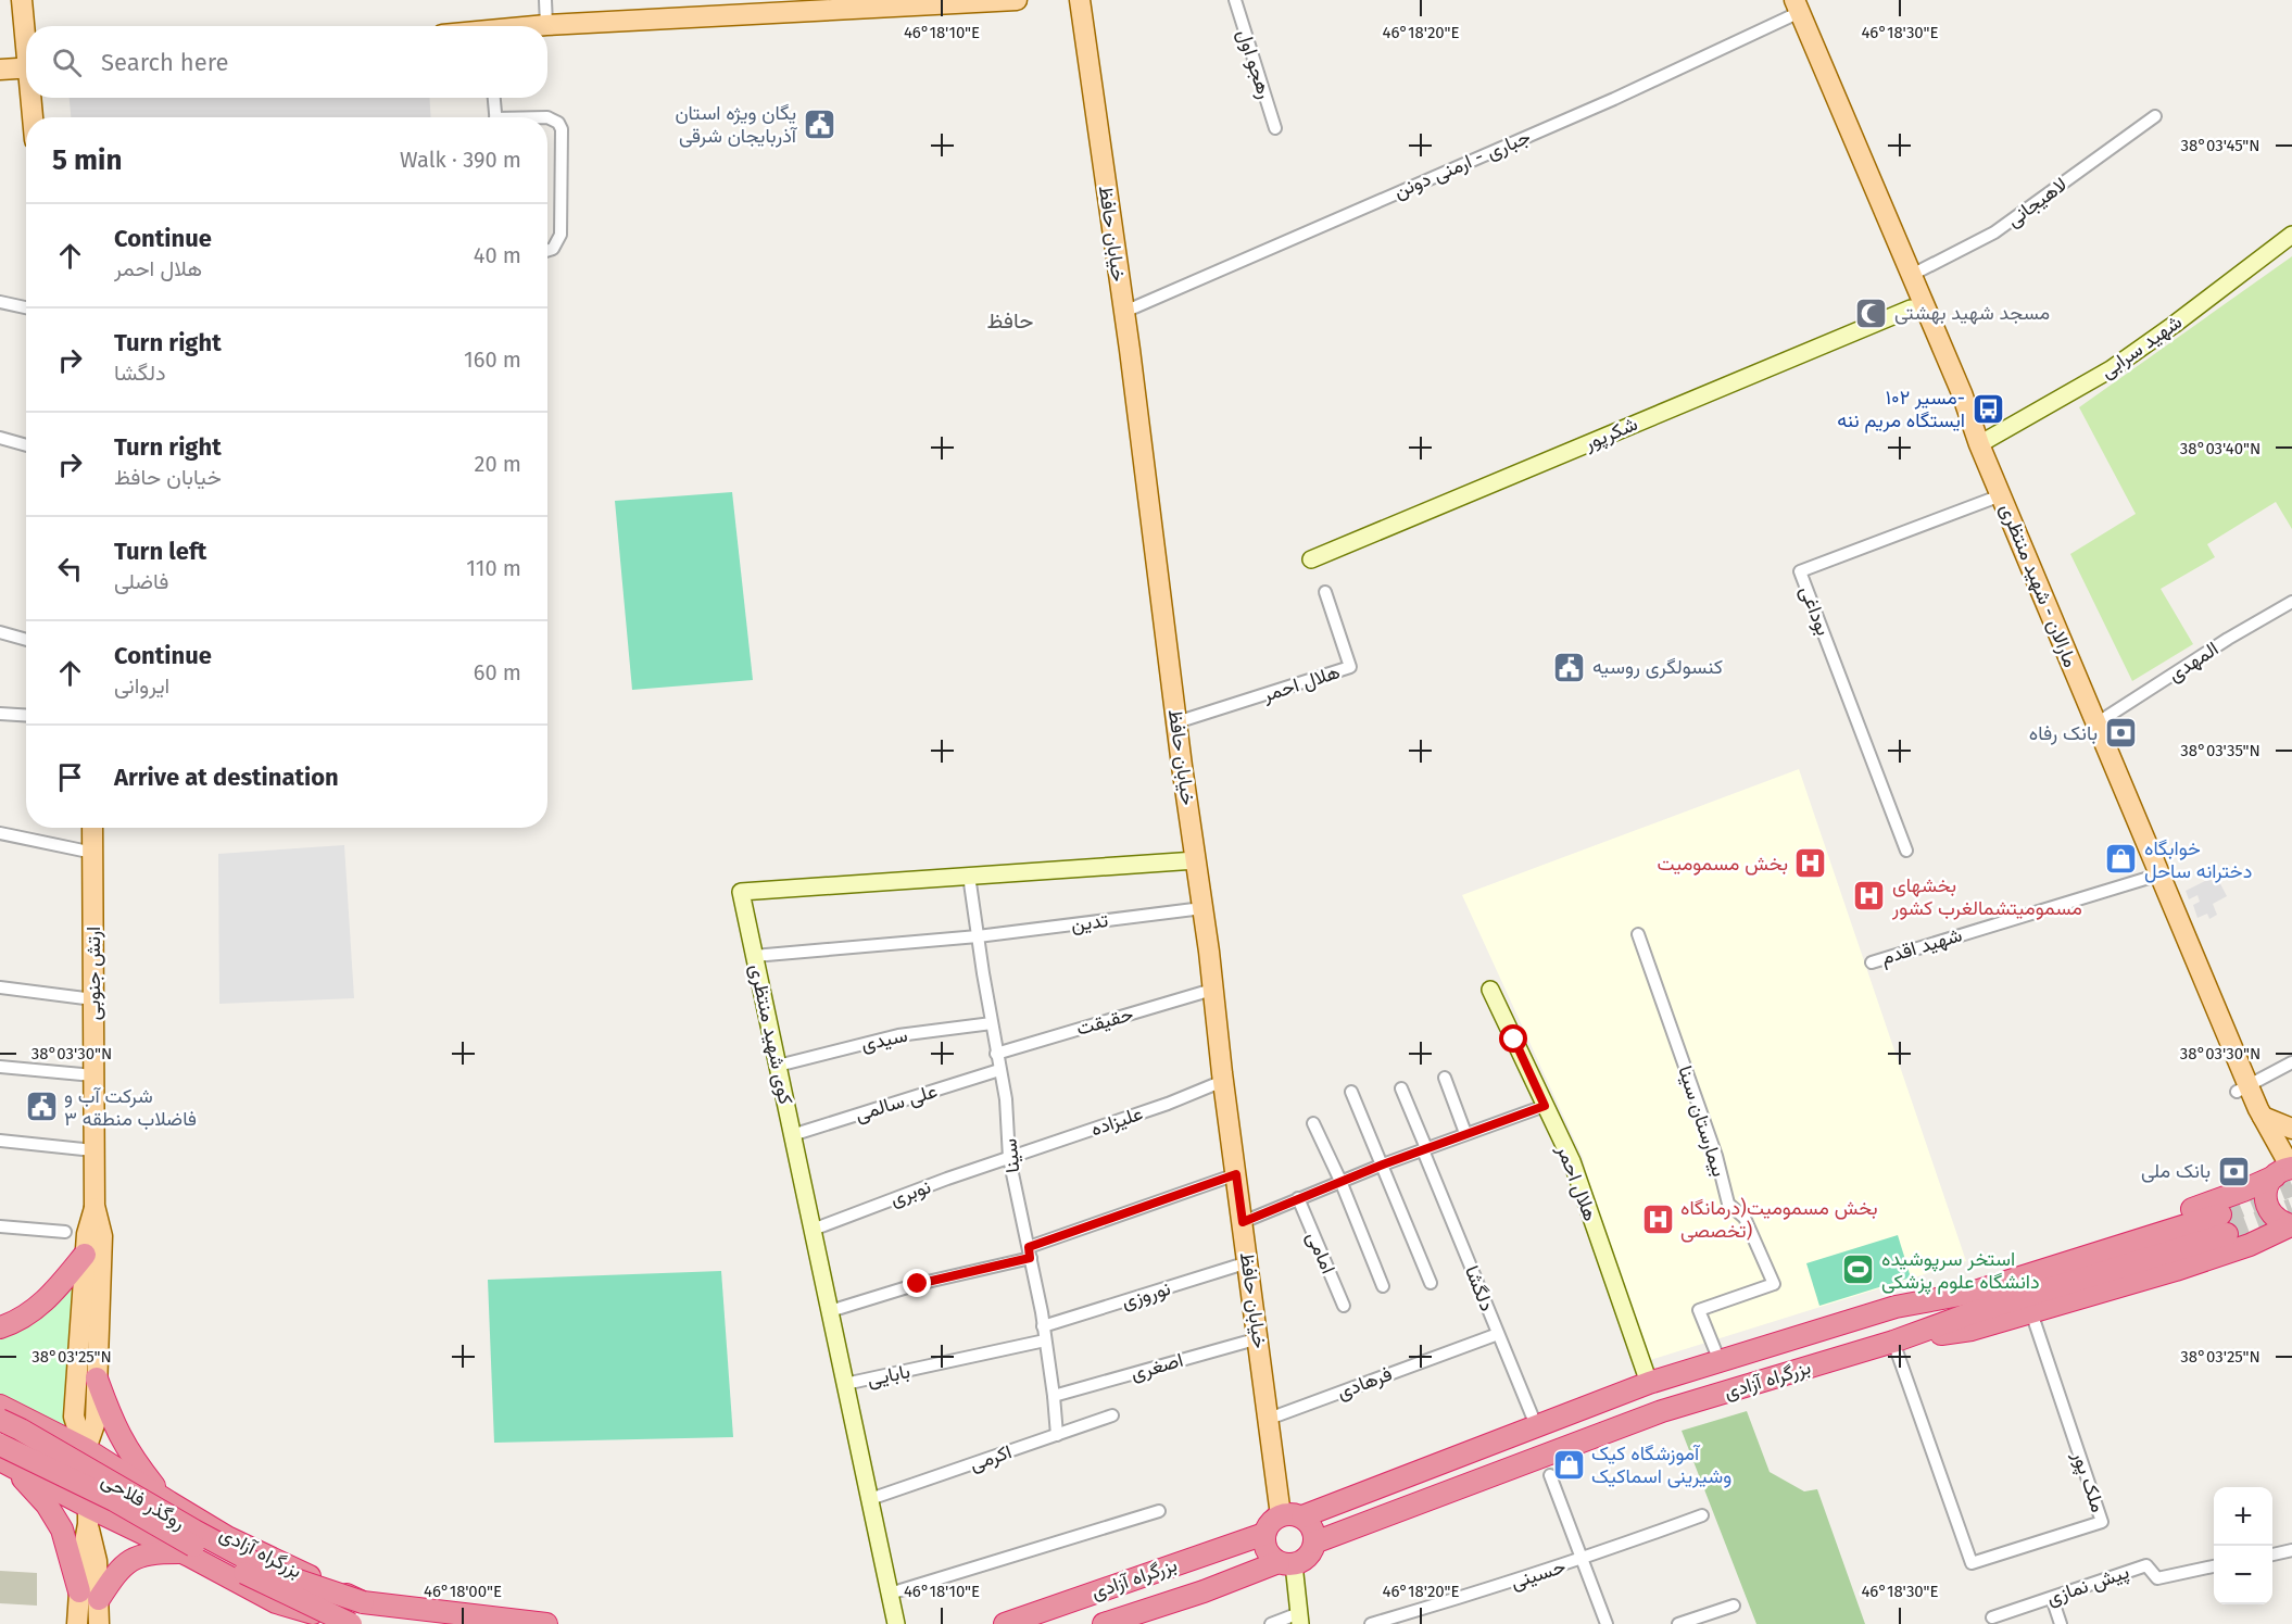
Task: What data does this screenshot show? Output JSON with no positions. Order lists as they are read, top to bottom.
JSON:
{
  "streets": {
    "highway": ["بزرگراه آزادی", "روگذر فلاحی"],
    "main road": ["خیابان حافظ", "مارالان - شهید منتظری", "ارتش جنوبی"],
    "street": [
      "رهجو اول",
      "جباری - ارمنی دونن",
      "لاهیجانی",
      "شهید سرابی",
      "شکرپور",
      "بوداغی",
      "المهدی",
      "هلال احمر",
      "تدین",
      "شهید اقدم",
      "حقیقت",
      "کوی شهید منتظری",
      "سیدی",
      "علی سالمی",
      "علیزاده",
      "بیمارستان سینا",
      "سینا",
      "نوبری",
      "امامی",
      "دلگشا",
      "نوروزی",
      "اصغری",
      "بابایی",
      "فرهادی",
      "اکرمی",
      "ملک پور",
      "حسینی",
      "پیش نمازی"
    ]
  },
  "crossings": [
    ["جباری - ارمنی دونن", "خیابان حافظ"],
    ["جباری - ارمنی دونن", "مارالان - شهید منتظری"],
    ["لاهیجانی", "مارالان - شهید منتظری"],
    ["خیابان حافظ", "هلال احمر"],
    ["خیابان حافظ", "تدین"],
    ["خیابان حافظ", "حقیقت"],
    ["خیابان حافظ", "کوی شهید منتظری"],
    ["خیابان حافظ", "علیزاده"],
    ["خیابان حافظ", "نوروزی"],
    ["خیابان حافظ", "اصغری"],
    ["خیابان حافظ", "بزرگراه آزادی"],
    ["خیابان حافظ", "فرهادی"],
    ["شهید سرابی", "مارالان - شهید منتظری"],
    ["مارالان - شهید منتظری", "بوداغی"],
    ["مارالان - شهید منتظری", "المهدی"],
    ["مارالان - شهید منتظری", "شهید اقدم"],
    ["مارالان - شهید منتظری", "بزرگراه آزادی"],
    ["هلال احمر", "بزرگراه آزادی"],
    ["تدین", "سینا"],
    ["حقیقت", "سینا"],
    ["کوی شهید منتظری", "سیدی"],
    ["کوی شهید منتظری", "علی سالمی"],
    ["کوی شهید منتظری", "سینا"],
    ["کوی شهید منتظری", "نوبری"],
    ["کوی شهید منتظری", "بابایی"],
    ["کوی شهید منتظری", "اکرمی"],
    ["سیدی", "سینا"],
    ["علی سالمی", "سینا"],
    ["علیزاده", "سینا"],
    ["علیزاده", "نوبری"],
    ["بیمارستان سینا", "بزرگراه آزادی"],
    ["سینا", "نوبری"],
    ["سینا", "نوروزی"],
    ["سینا", "اصغری"],
    ["سینا", "بابایی"],
    ["سینا", "اکرمی"],
    ["دلگشا", "بزرگراه آزادی"],
    ["دلگشا", "فرهادی"],
    ["بزرگراه آزادی", "ملک پور"],
    ["بزرگراه آزادی", "روگذر فلاحی"]
  ],
  "districts": ["حافظ"],
  "places": {
    "public building": ["یگان ویژه استان آذربایجان شرقی", "کنسولگری روسیه", "شرکت آب و فاضلاب منطقه ۳"],
    "mosque": ["مسجد شهید بهشتی"],
    "bus stop": ["مسیر ۱۰۲- ایستگاه مریم ننه"],
    "bank": ["بانک رفاه", "بانک ملی"],
    "shop": ["خوابگاه دخترانه ساحل", "آموزشگاه کیک وشیرینی اسماکیک"],
    "hospital": ["بخش مسمومیت", "بخشهای مسمومیتشمالغرب کشور", "بخش مسمومیت(درمانگاه تخصصی)"],
    "sports": ["استخر سرپوشیده دانشگاه علوم پزشکی"]
  },
  "page": {
    "search": "Search here",
    "heading": ["5 min", "Walk · 390 m"],
    "list": [
      ["Continue", "هلال احمر", "40 m"],
      ["Turn right", "دلگشا", "160 m"],
      ["Turn right", "خیابان حافظ", "20 m"],
      ["Turn left", "فاضلی", "110 m"],
      ["Continue", "ایروانی", "60 m"],
      "Arrive at destination"
    ],
    "map_buttons": ["+", "−"]
  },
  "coordinates": [
    "46°18'10\"E",
    "46°18'20\"E",
    "46°18'30\"E",
    "38°03'45\"N",
    "38°03'40\"N",
    "38°03'35\"N",
    "38°03'30\"N",
    "38°03'25\"N",
    "46°18'00\"E"
  ]
}
